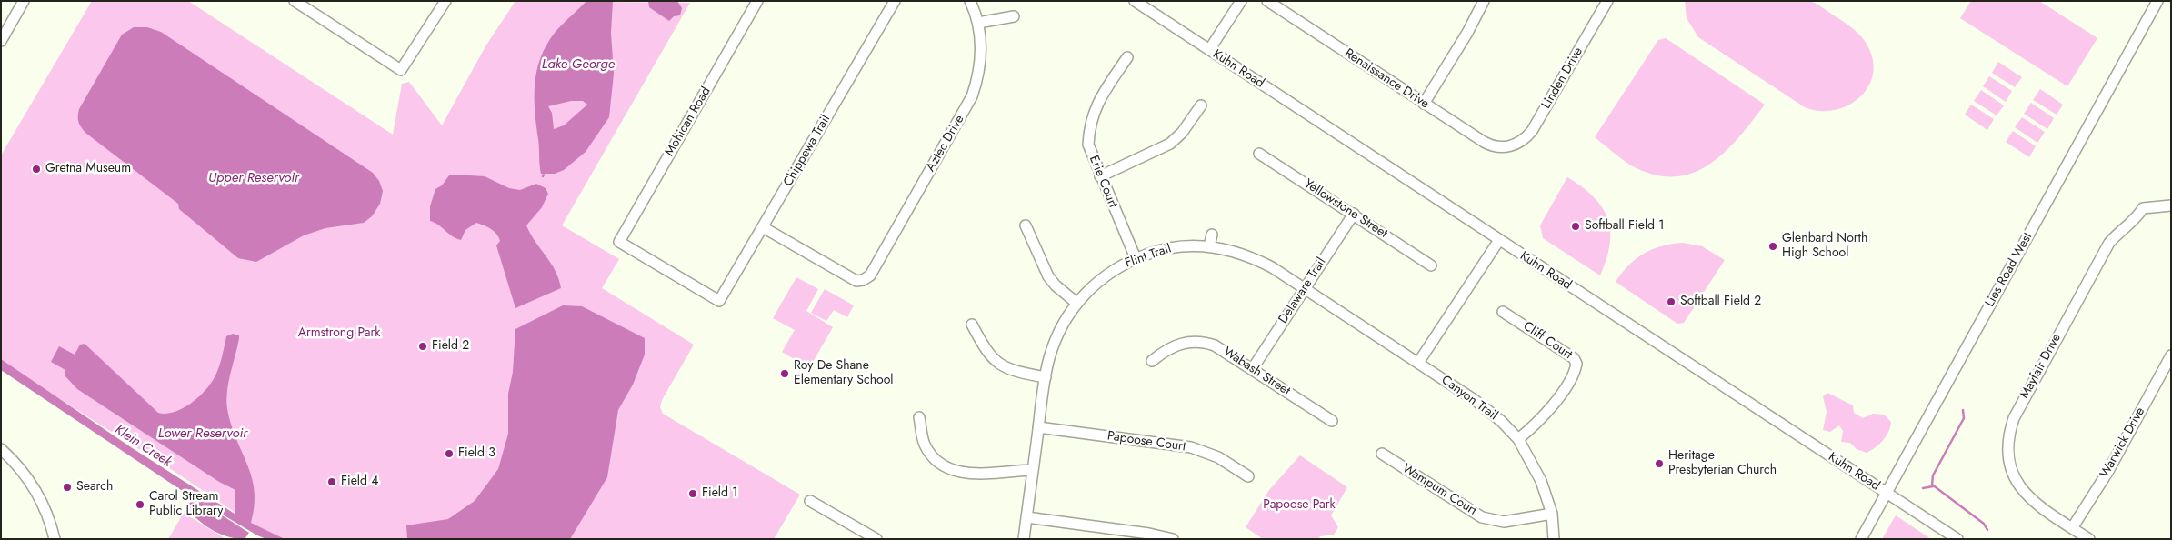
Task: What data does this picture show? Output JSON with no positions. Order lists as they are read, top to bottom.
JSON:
{
  "streets": {
    "street": [
      "Kuhn Road",
      "Linden Drive",
      "Renaissance Drive",
      "Mohican Road",
      "Aztec Drive",
      "Chippewa Trail",
      "Erie Court",
      "Yellowstone Street",
      "Flint Trail",
      "Lies Road West",
      "Delaware Trail",
      "Cliff Court",
      "Mayfair Drive",
      "Wabash Street",
      "Canyon Trail",
      "Papoose Court",
      "Warwick Drive",
      "Wampum Court"
    ]
  },
  "crossings": [
    ["Kuhn Road", "Lies Road West"],
    ["Linden Drive", "Renaissance Drive"],
    ["Mohican Road", "Chippewa Trail"],
    ["Aztec Drive", "Chippewa Trail"],
    ["Erie Court", "Flint Trail"],
    ["Yellowstone Street", "Delaware Trail"],
    ["Flint Trail", "Delaware Trail"],
    ["Flint Trail", "Canyon Trail"],
    ["Flint Trail", "Papoose Court"],
    ["Delaware Trail", "Wabash Street"],
    ["Cliff Court", "Canyon Trail"],
    ["Mayfair Drive", "Warwick Drive"],
    ["Canyon Trail", "Wampum Court"]
  ],
  "water": [
    "Lake George",
    "Upper Reservoir",
    "Lower Reservoir",
    "Klein Creek"
  ],
  "parks": ["Armstrong Park", "Papoose Park"],
  "places": [
    "Gretna Museum",
    "Softball Field 1",
    "Glenbard North High School",
    "Softball Field 2",
    "Field 2",
    "Roy De Shane Elementary School",
    "Field 3",
    "Heritage Presbyterian Church",
    "Field 4",
    "Search",
    "Field 1",
    "Carol Stream Public Library"
  ]
}
